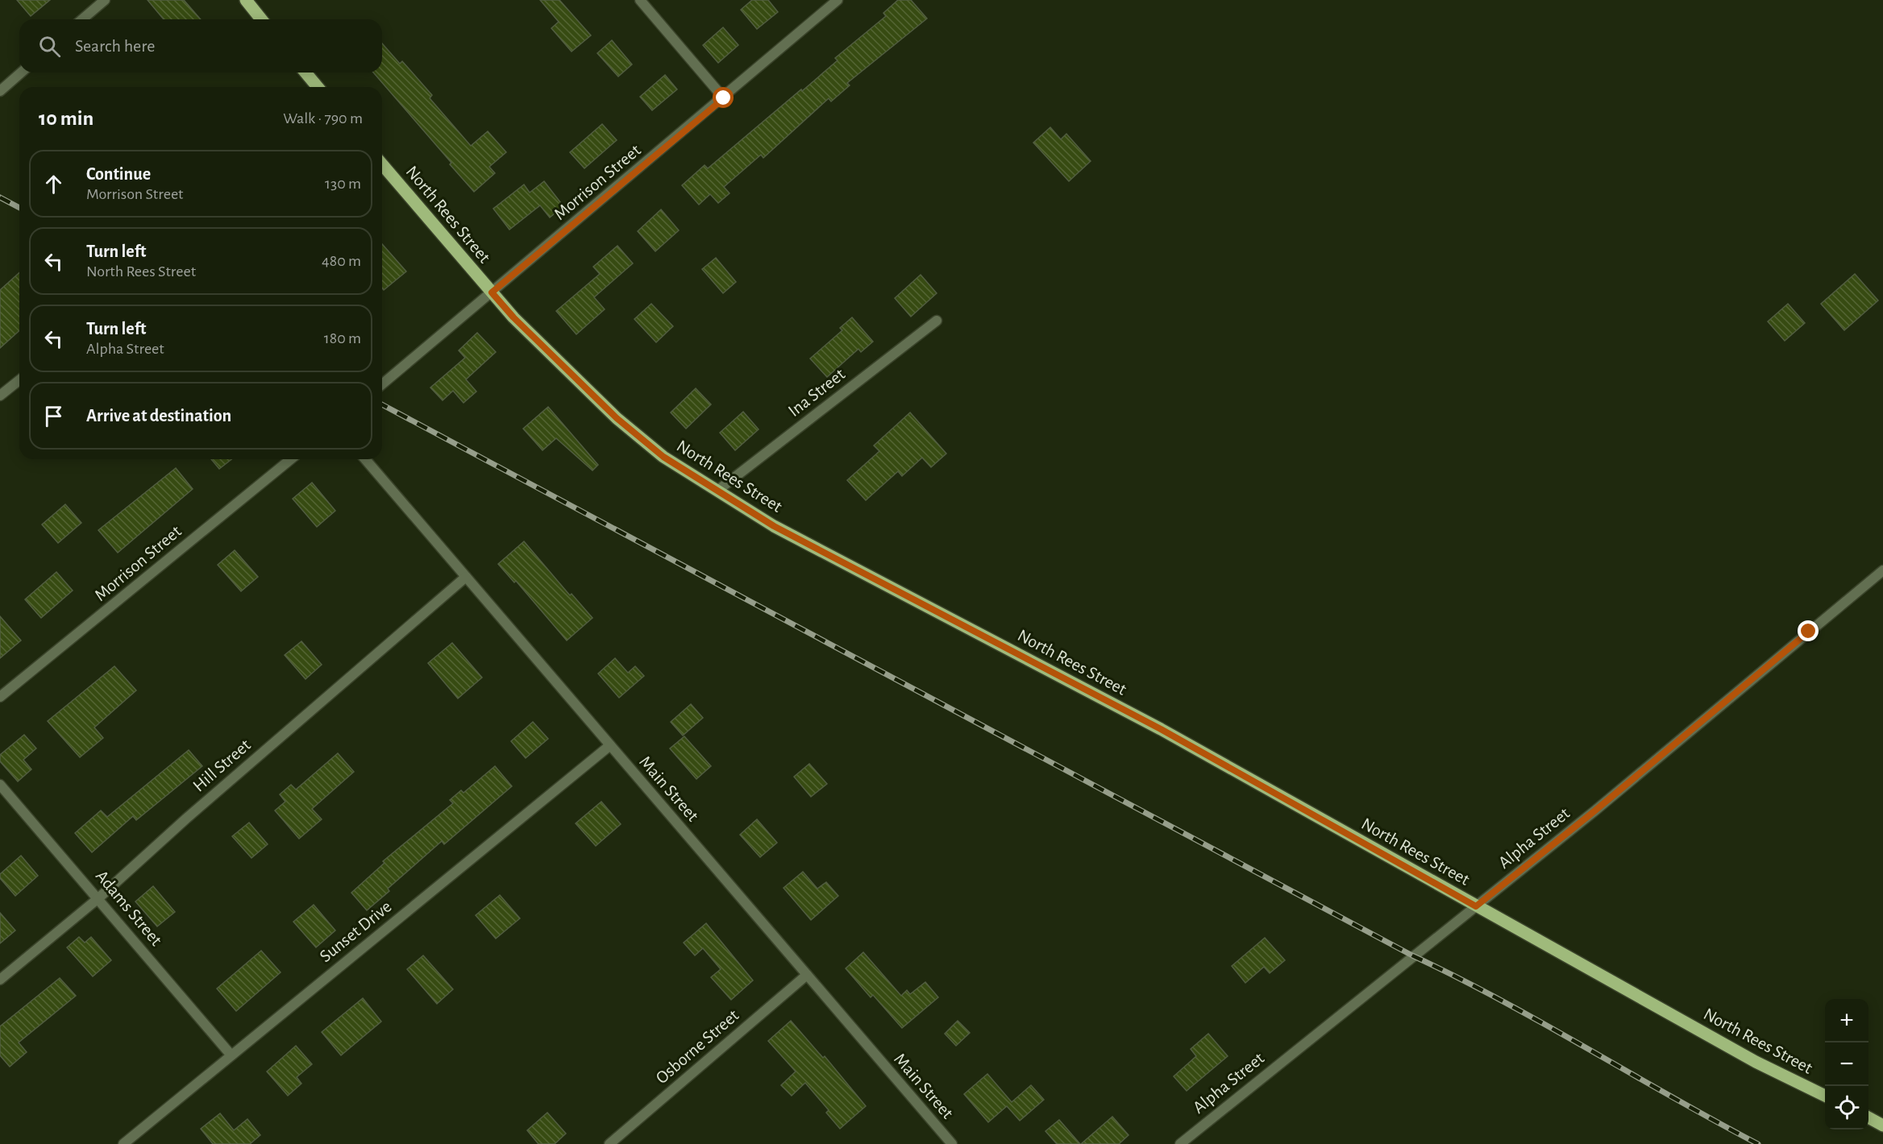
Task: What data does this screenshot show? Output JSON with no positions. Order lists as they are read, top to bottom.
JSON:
{
  "streets": {
    "main road": ["North Rees Street"],
    "street": [
      "Morrison Street",
      "Ina Street",
      "Hill Street",
      "Main Street",
      "Alpha Street",
      "Adams Street",
      "Sunset Drive",
      "Osborne Street"
    ]
  },
  "crossings": [
    ["Morrison Street", "North Rees Street"],
    ["North Rees Street", "Ina Street"],
    ["North Rees Street", "Alpha Street"],
    ["Hill Street", "Main Street"],
    ["Hill Street", "Adams Street"],
    ["Main Street", "Sunset Drive"],
    ["Main Street", "Osborne Street"],
    ["Adams Street", "Sunset Drive"]
  ],
  "page": {
    "search": "Search here",
    "heading": ["10 min", "Walk · 790 m"],
    "list": [
      ["Continue", "Morrison Street", "130 m"],
      ["Turn left", "North Rees Street", "480 m"],
      ["Turn left", "Alpha Street", "180 m"],
      "Arrive at destination"
    ],
    "map_buttons": ["+", "−"]
  }
}
